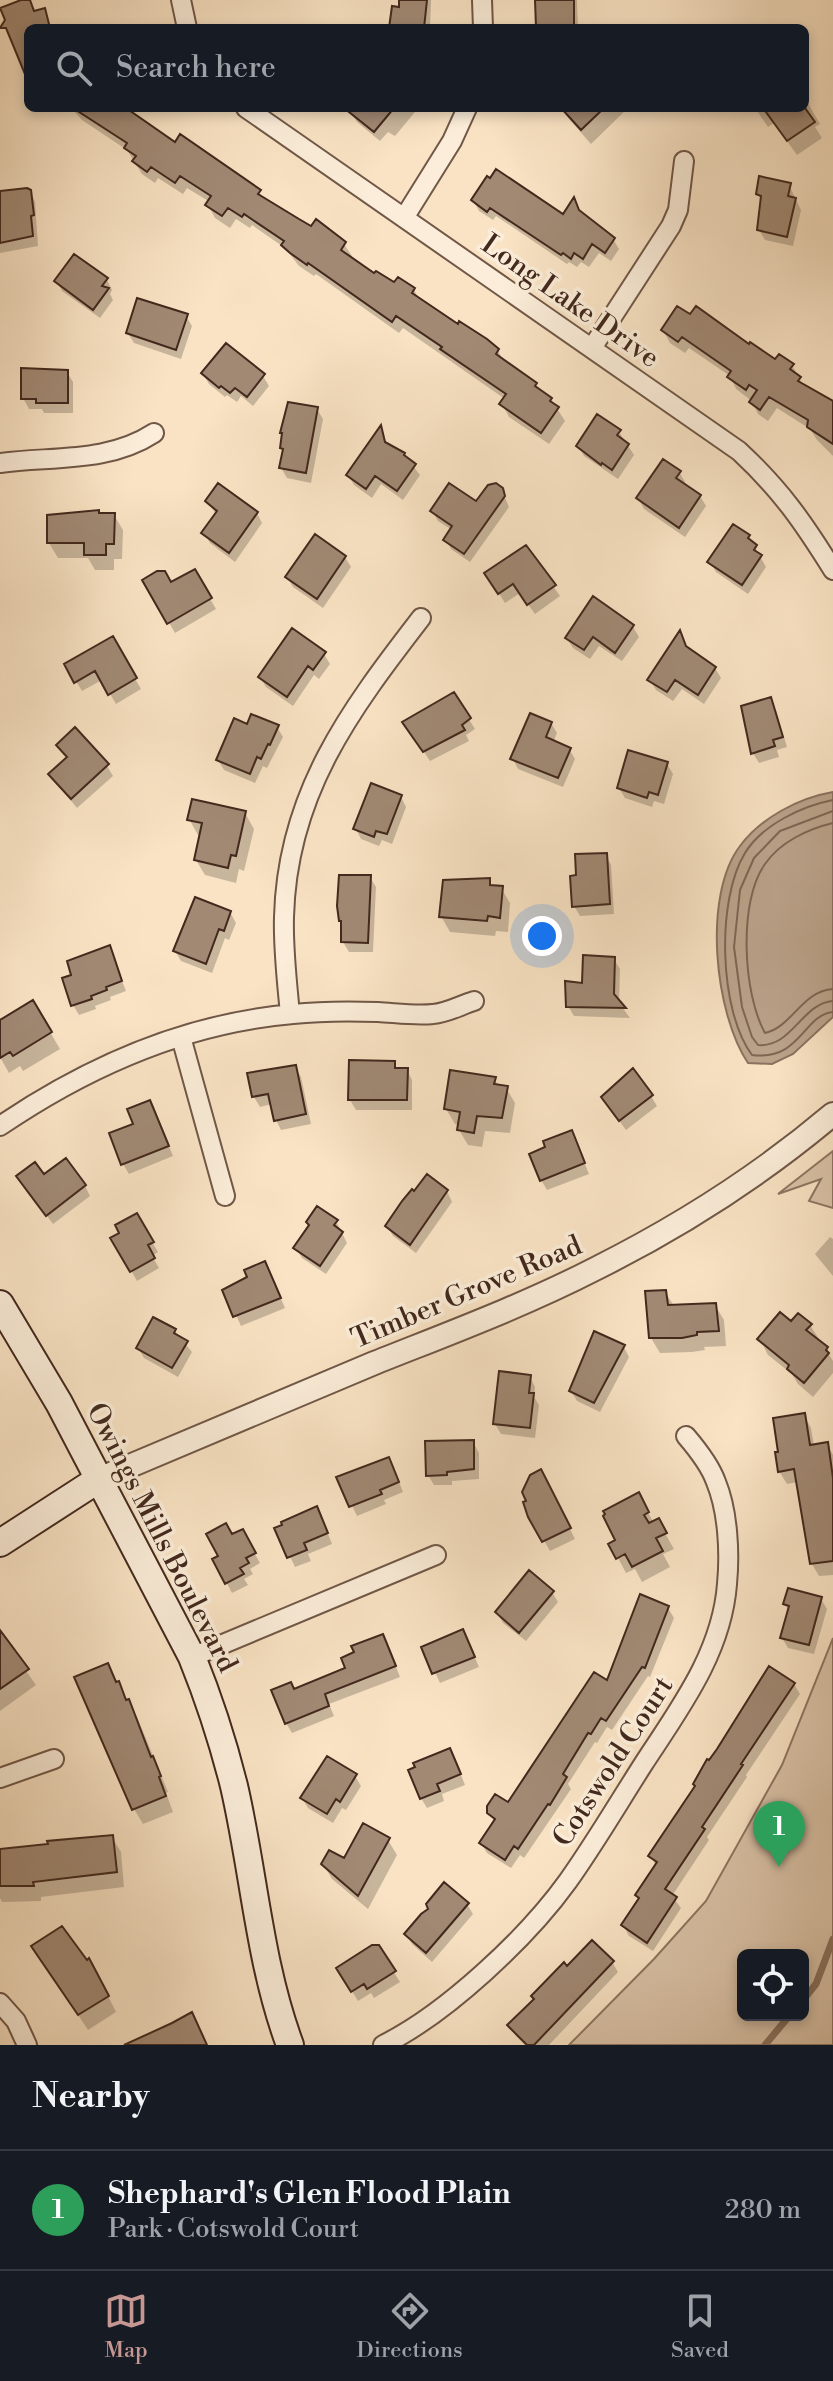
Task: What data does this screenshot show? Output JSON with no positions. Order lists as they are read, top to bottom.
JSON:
{
  "streets": {
    "main road": ["Owings Mills Boulevard"],
    "street": ["Long Lake Drive", "Timber Grove Road", "Cotswold Court"]
  },
  "crossings": [
    ["Timber Grove Road", "Owings Mills Boulevard"]
  ],
  "page": {
    "search": "Search here",
    "pins": "1",
    "heading": "Nearby",
    "list": [
      {
        "mark": "1",
        "name": "Shephard's Glen Flood Plain",
        "note": "Park · Cotswold Court",
        "value": "280 m"
      }
    ],
    "nav": ["Map", "Directions", "Saved"]
  }
}
